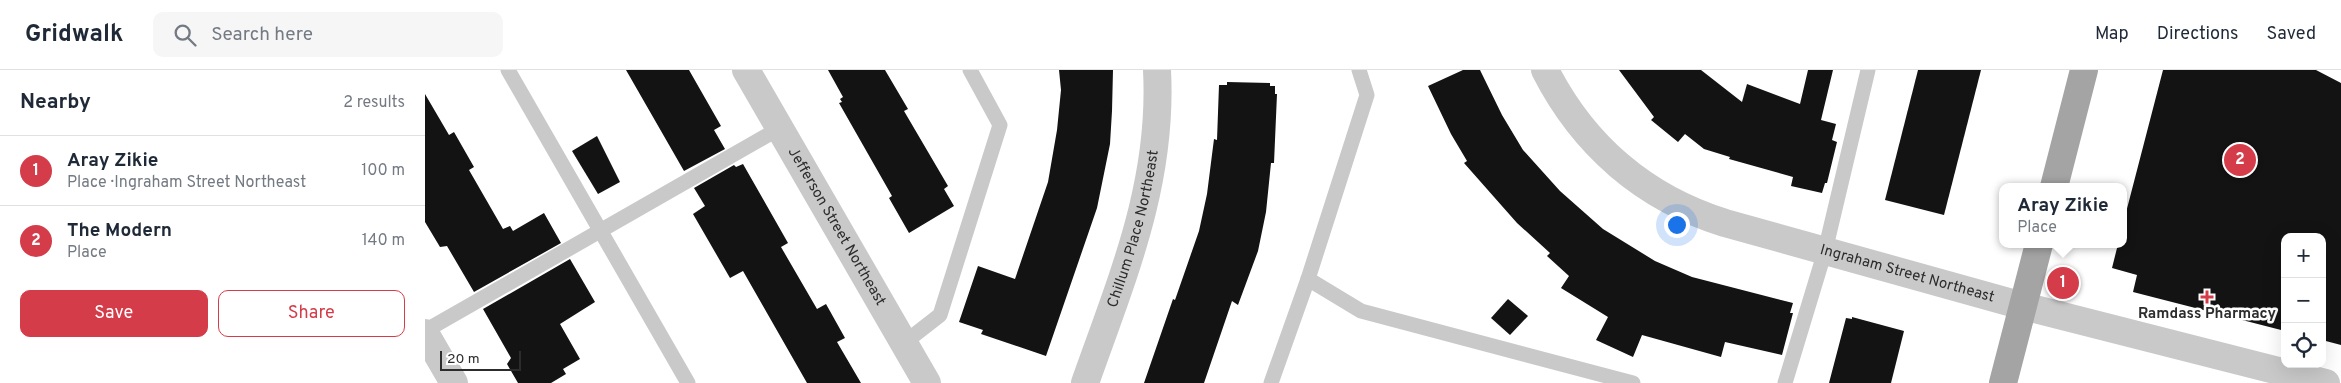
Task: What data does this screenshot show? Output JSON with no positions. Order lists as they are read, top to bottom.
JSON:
{
  "streets": {
    "street": ["Jefferson Street Northeast", "Chillum Place Northeast", "Ingraham Street Northeast"]
  },
  "places": {
    "health": ["Ramdass Pharmacy"]
  },
  "scale_bar": "20 m",
  "page": {
    "header": "Gridwalk",
    "search": "Search here",
    "nav": ["Map", "Directions", "Saved"],
    "heading": ["Nearby", "2 results"],
    "list": [
      {
        "mark": "1",
        "name": "Aray Zikie",
        "note": "Place · Ingraham Street Northeast",
        "value": "100 m"
      },
      {
        "mark": "2",
        "name": "The Modern",
        "note": "Place",
        "value": "140 m"
      }
    ],
    "pins": ["2", "1"],
    "popup": ["Aray Zikie", "Place"],
    "map_buttons": ["+", "−"],
    "buttons": ["Save", "Share"],
    "scale": "20 m"
  }
}
